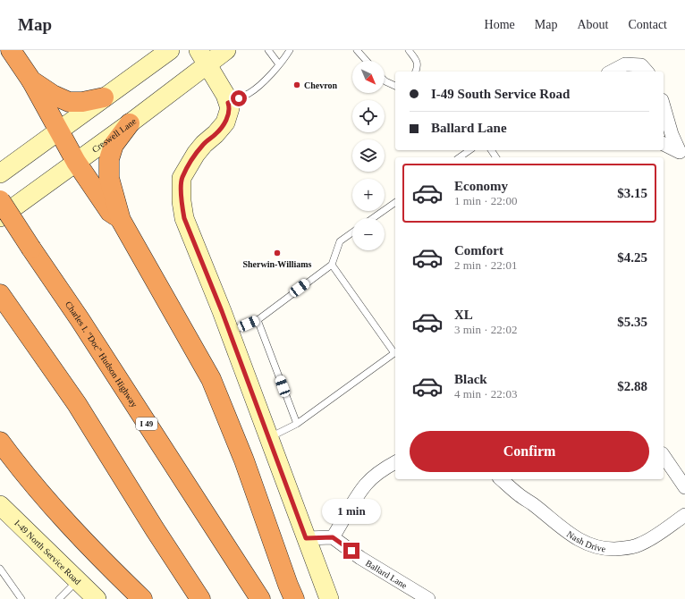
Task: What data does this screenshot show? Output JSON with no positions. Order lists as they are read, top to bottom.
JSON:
{
  "streets": {
    "highway": ["Charles I. \"Doc\" Hudson Highway", "I 49"],
    "street": [
      "Creswell Lane",
      "Nash Drive",
      "I-49 North Service Road",
      "Ballard Lane"
    ]
  },
  "places": ["Chevron", "Sherwin-Williams"],
  "north": "bottom right",
  "page": {
    "header": "Map",
    "nav": [
      "Home",
      "Map",
      "About",
      "Contact"
    ],
    "map_buttons": ["+", "−"],
    "banner": ["I-49 South Service Road", "Ballard Lane"],
    "list": [
      {
        "name": "Economy",
        "note": "1 min · 22:00",
        "value": "$3.15"
      },
      {
        "name": "Comfort",
        "note": "2 min · 22:01",
        "value": "$4.25"
      },
      {
        "name": "XL",
        "note": "3 min · 22:02",
        "value": "$5.35"
      },
      {
        "name": "Black",
        "note": "4 min · 22:03",
        "value": "$2.88"
      }
    ],
    "buttons": "Confirm",
    "bubble": "1 min"
  }
}
